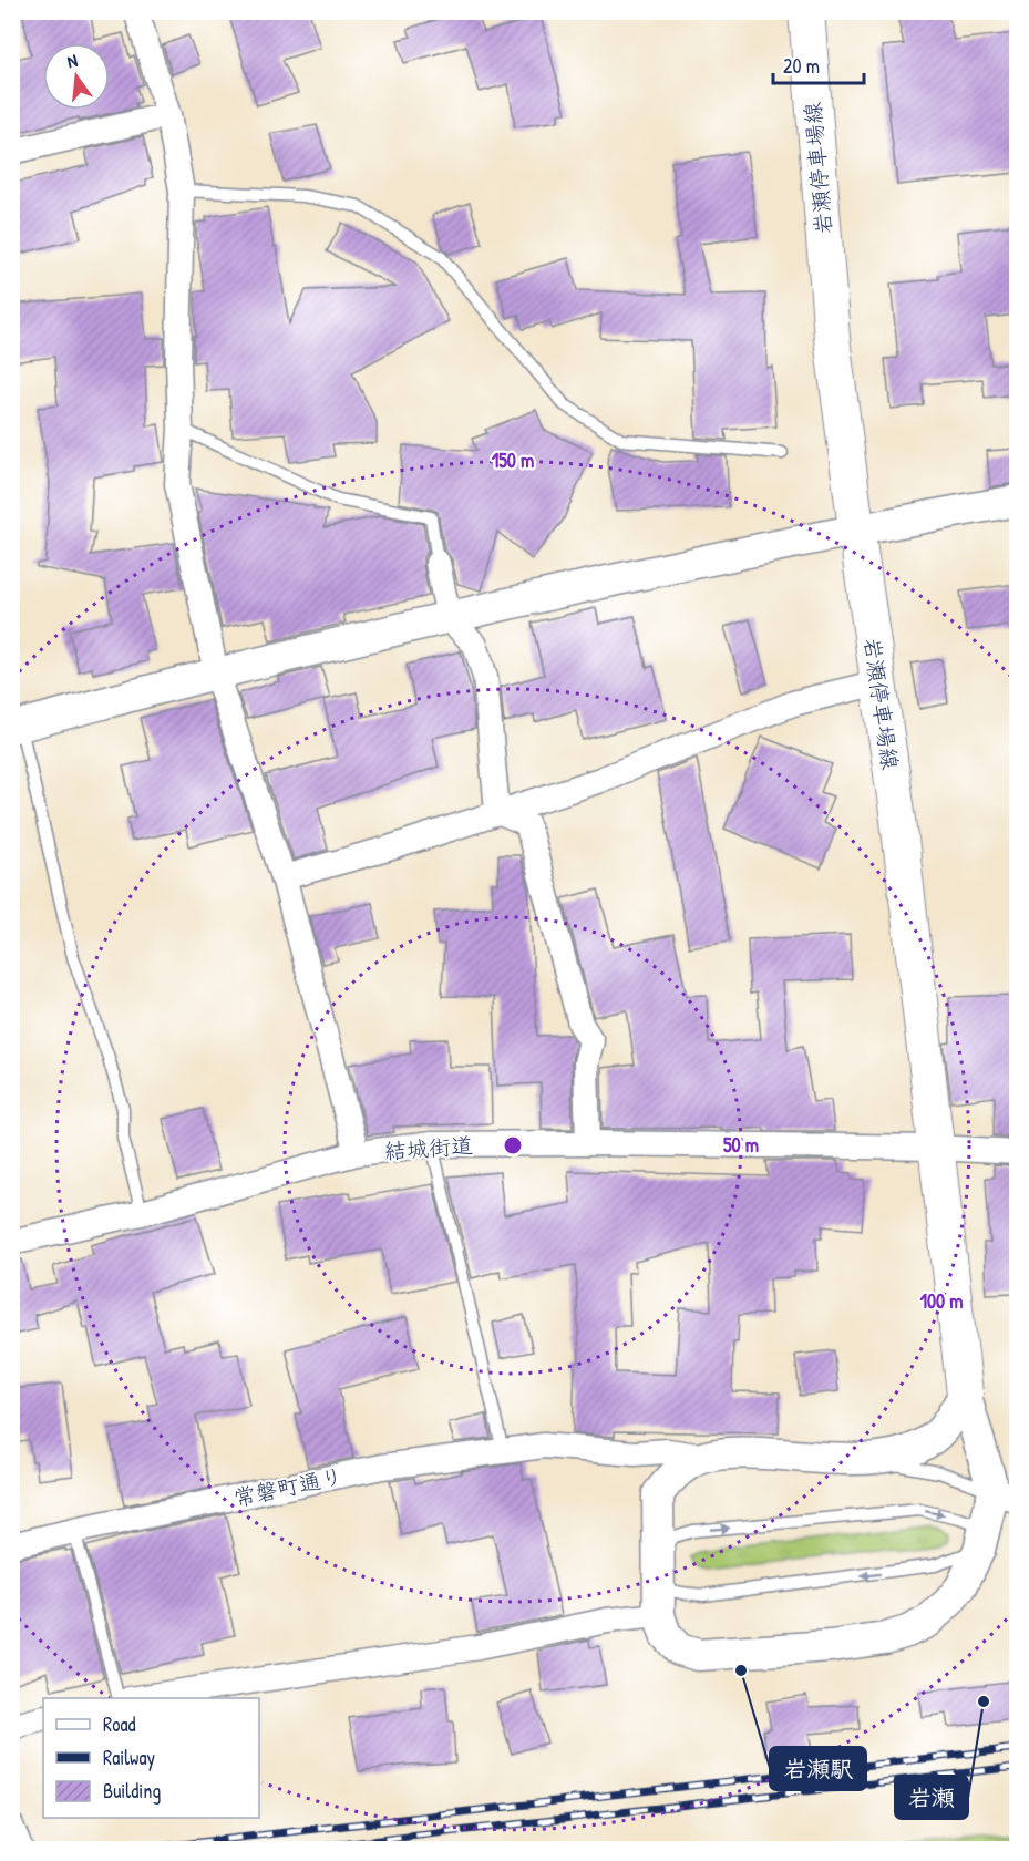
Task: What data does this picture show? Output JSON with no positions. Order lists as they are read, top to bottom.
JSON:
{
  "streets": {
    "main road": ["岩瀬停車場線"],
    "street": ["結城街道", "常磐町通り"]
  },
  "crossings": [
    ["岩瀬停車場線", "結城街道"]
  ],
  "places": ["岩瀬駅", "岩瀬"],
  "legend": ["Road", "Railway", "Building"],
  "scale_bar": "20 m",
  "north": "top",
  "rings": ["150 m", "50 m", "100 m"]
}
